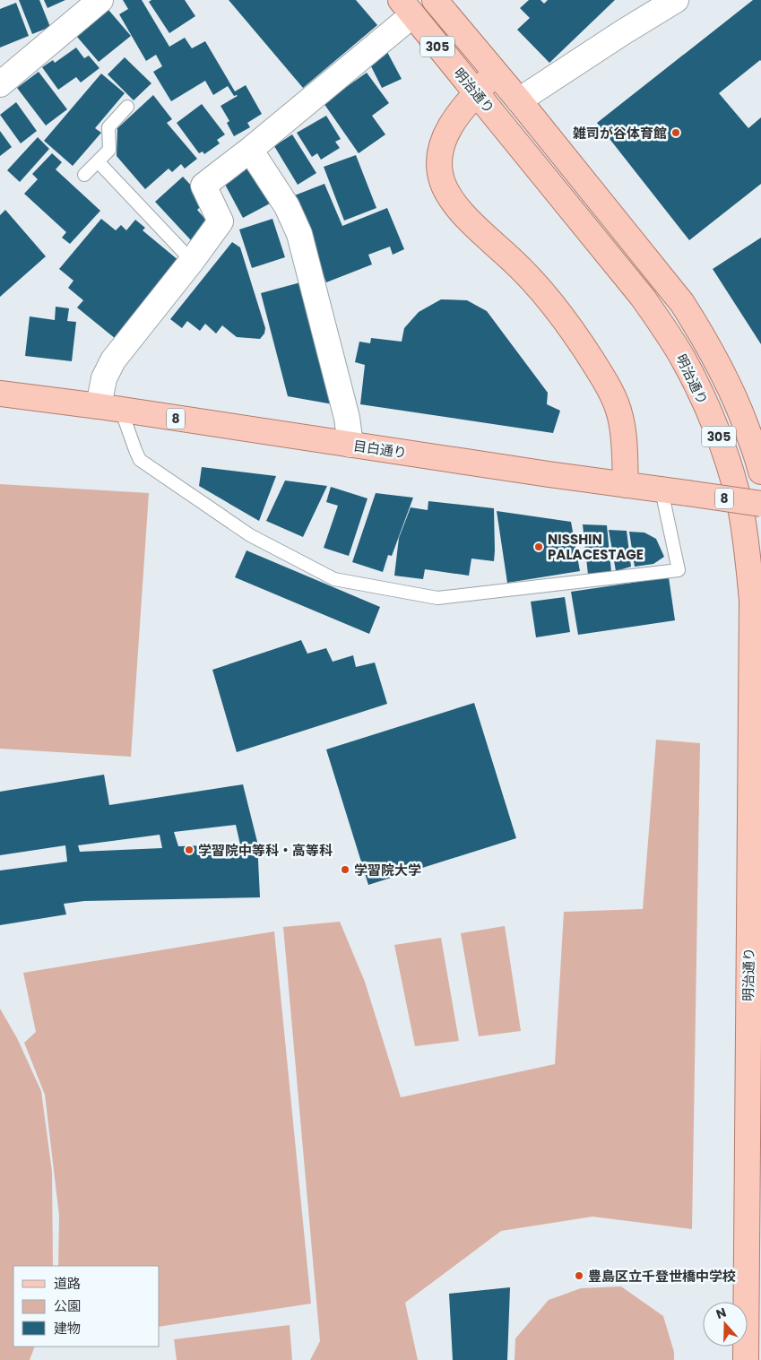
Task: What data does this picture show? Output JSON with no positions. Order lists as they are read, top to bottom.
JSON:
{
  "streets": {
    "main road": [
      "305",
      "明治通り",
      "8",
      "目白通り"
    ]
  },
  "places": [
    "雑司が谷体育館",
    "NISSHIN PALACESTAGE",
    "学習院中等科・高等科",
    "学習院大学",
    "豊島区立千登世橋中学校"
  ],
  "legend": ["道路", "公園", "建物"],
  "north": "top"
}
